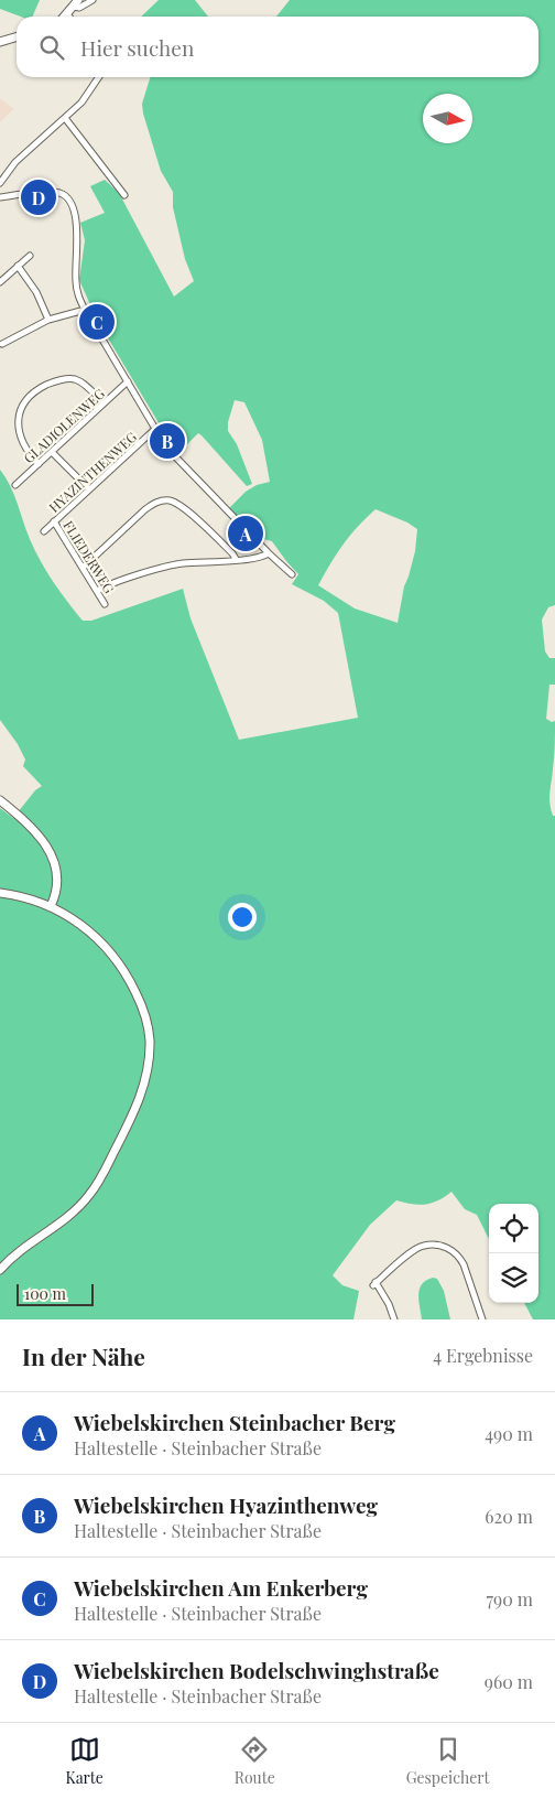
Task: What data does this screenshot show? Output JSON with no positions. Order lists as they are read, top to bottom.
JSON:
{
  "streets": {
    "street": ["GLADIOLENWEG", "HYAZINTHENWEG", "FLIEDERWEG"]
  },
  "crossings": [
    ["HYAZINTHENWEG", "FLIEDERWEG"]
  ],
  "scale_bar": "100 m",
  "north": "right",
  "page": {
    "search": "Hier suchen",
    "pins": [
      "D",
      "C",
      "B",
      "A"
    ],
    "scale": "100 m",
    "heading": ["In der Nähe", "4 Ergebnisse"],
    "list": [
      {
        "mark": "A",
        "name": "Wiebelskirchen Steinbacher Berg",
        "note": "Haltestelle · Steinbacher Straße",
        "value": "490 m"
      },
      {
        "mark": "B",
        "name": "Wiebelskirchen Hyazinthenweg",
        "note": "Haltestelle · Steinbacher Straße",
        "value": "620 m"
      },
      {
        "mark": "C",
        "name": "Wiebelskirchen Am Enkerberg",
        "note": "Haltestelle · Steinbacher Straße",
        "value": "790 m"
      },
      {
        "mark": "D",
        "name": "Wiebelskirchen Bodelschwinghstraße",
        "note": "Haltestelle · Steinbacher Straße",
        "value": "960 m"
      }
    ],
    "nav": ["Karte", "Route", "Gespeichert"]
  }
}
